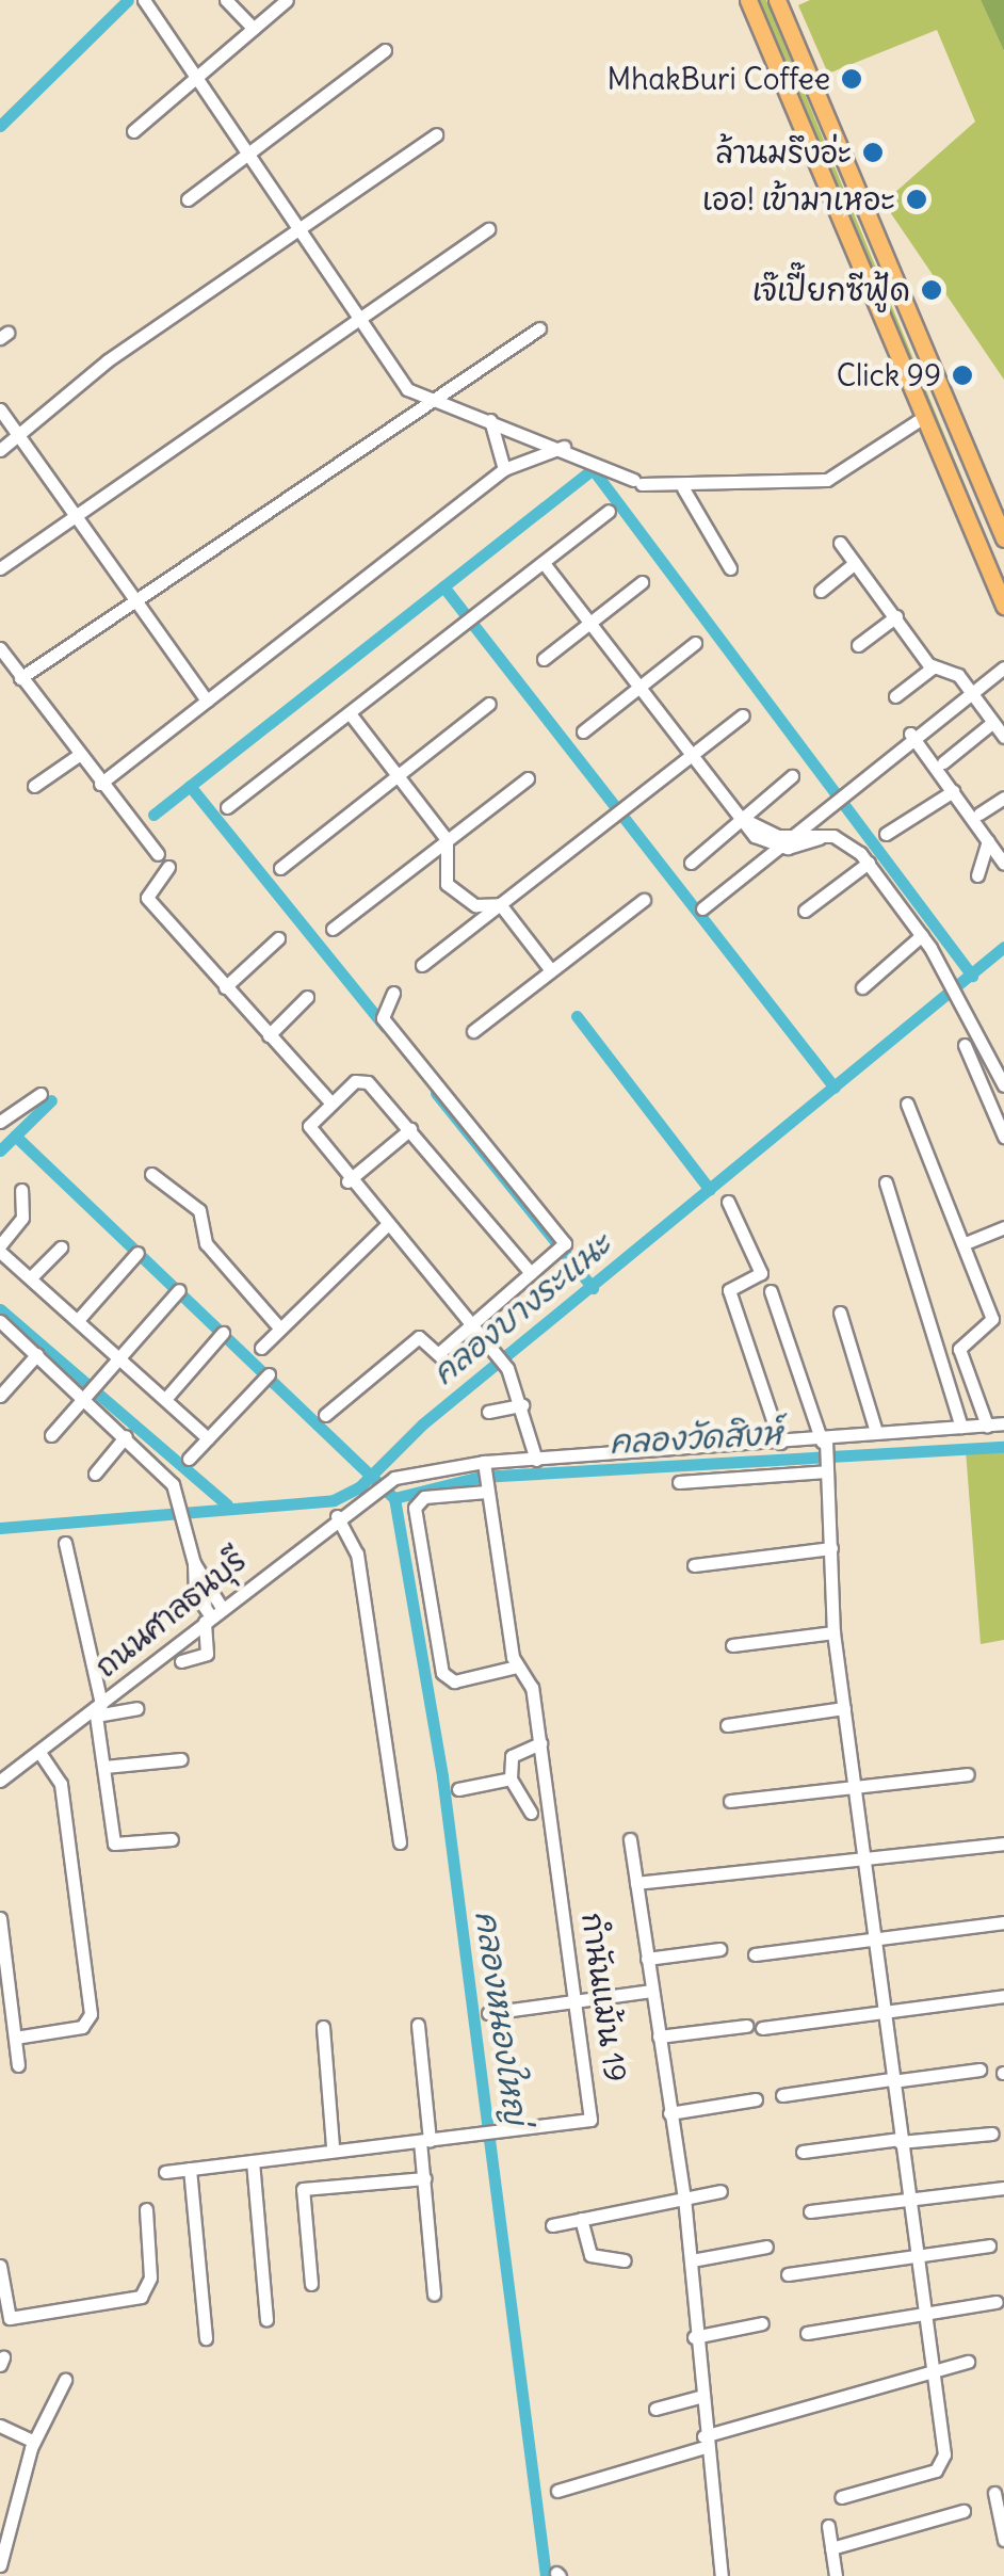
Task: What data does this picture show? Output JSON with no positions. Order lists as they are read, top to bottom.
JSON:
{
  "streets": {
    "street": ["ถนนศาลธนบุรี", "กำนันแม้น 19"]
  },
  "crossings": [
    ["ถนนศาลธนบุรี", "กำนันแม้น 19"]
  ],
  "water": ["คลองบางระแนะ", "คลองวัดสิงห์", "คลองหนองใหญ่"],
  "places": [
    "MhakBuri Coffee",
    "ล้านมรึงอ่ะ",
    "เออ! เข้ามาเหอะ",
    "เจ๊เปี๊ยกซีฟู้ด",
    "Click 99"
  ]
}
